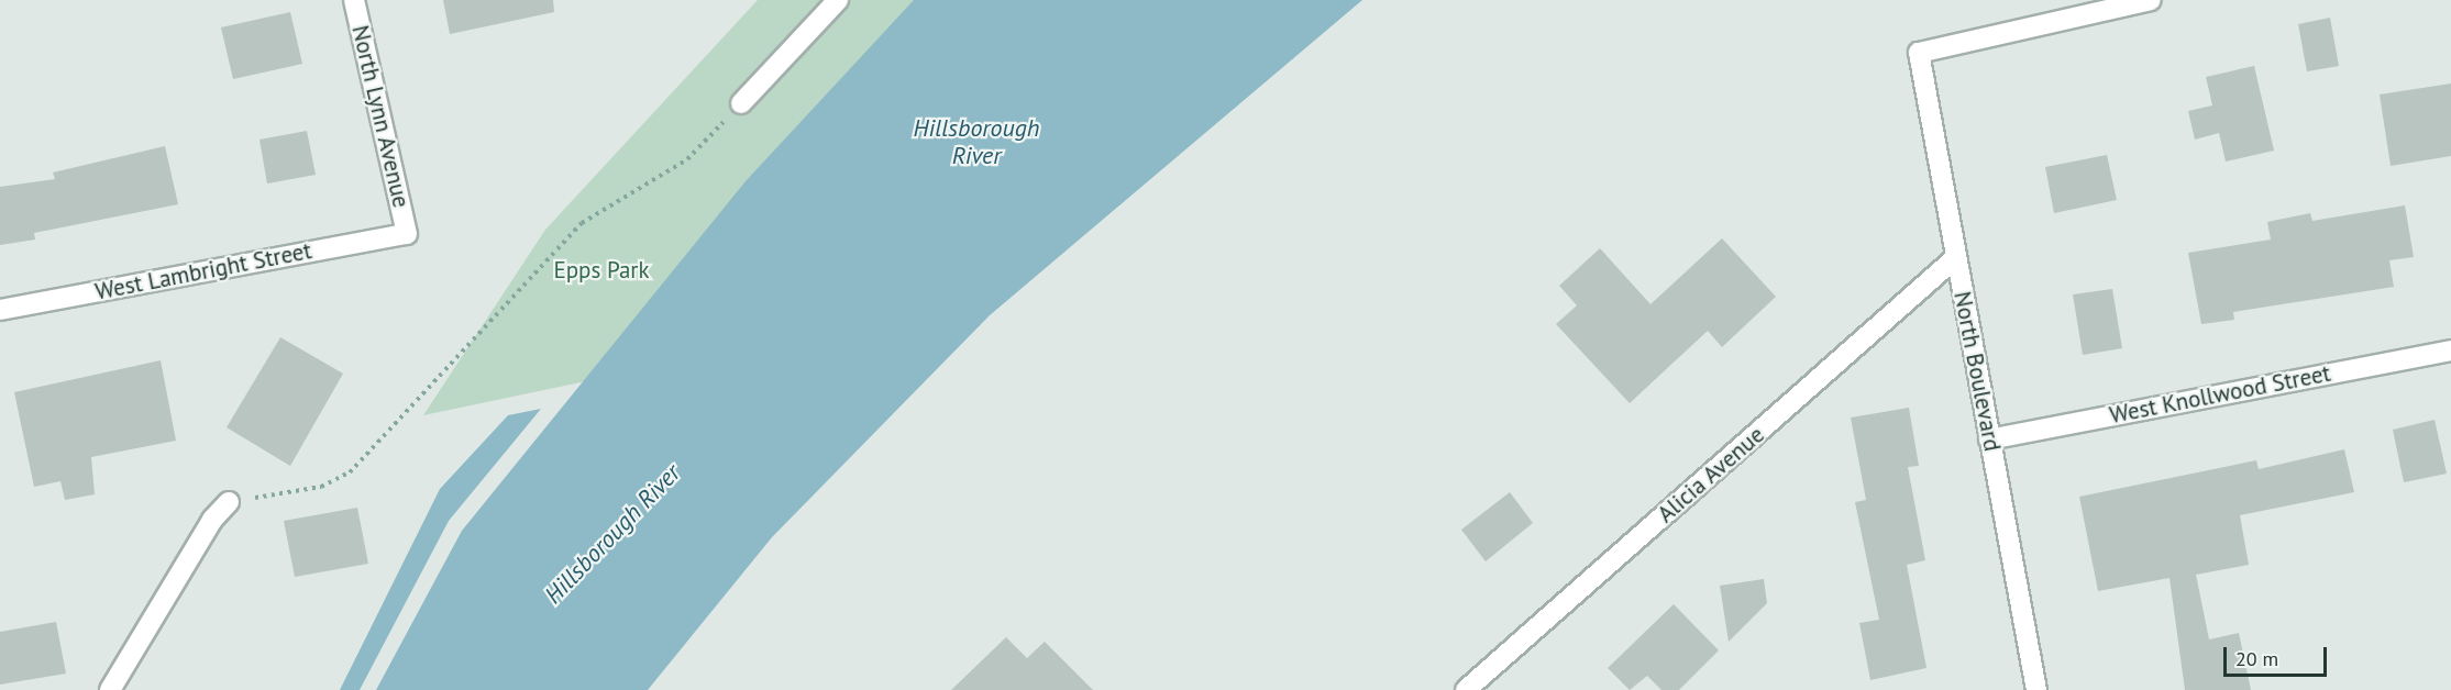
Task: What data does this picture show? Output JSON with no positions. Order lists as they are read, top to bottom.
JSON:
{
  "streets": {
    "street": [
      "North Lynn Avenue",
      "West Lambright Street",
      "North Boulevard",
      "West Knollwood Street",
      "Alicia Avenue"
    ]
  },
  "crossings": [
    ["North Lynn Avenue", "West Lambright Street"],
    ["North Boulevard", "West Knollwood Street"],
    ["North Boulevard", "Alicia Avenue"]
  ],
  "water": ["Hillsborough River"],
  "parks": ["Epps Park"],
  "scale_bar": "20 m"
}
